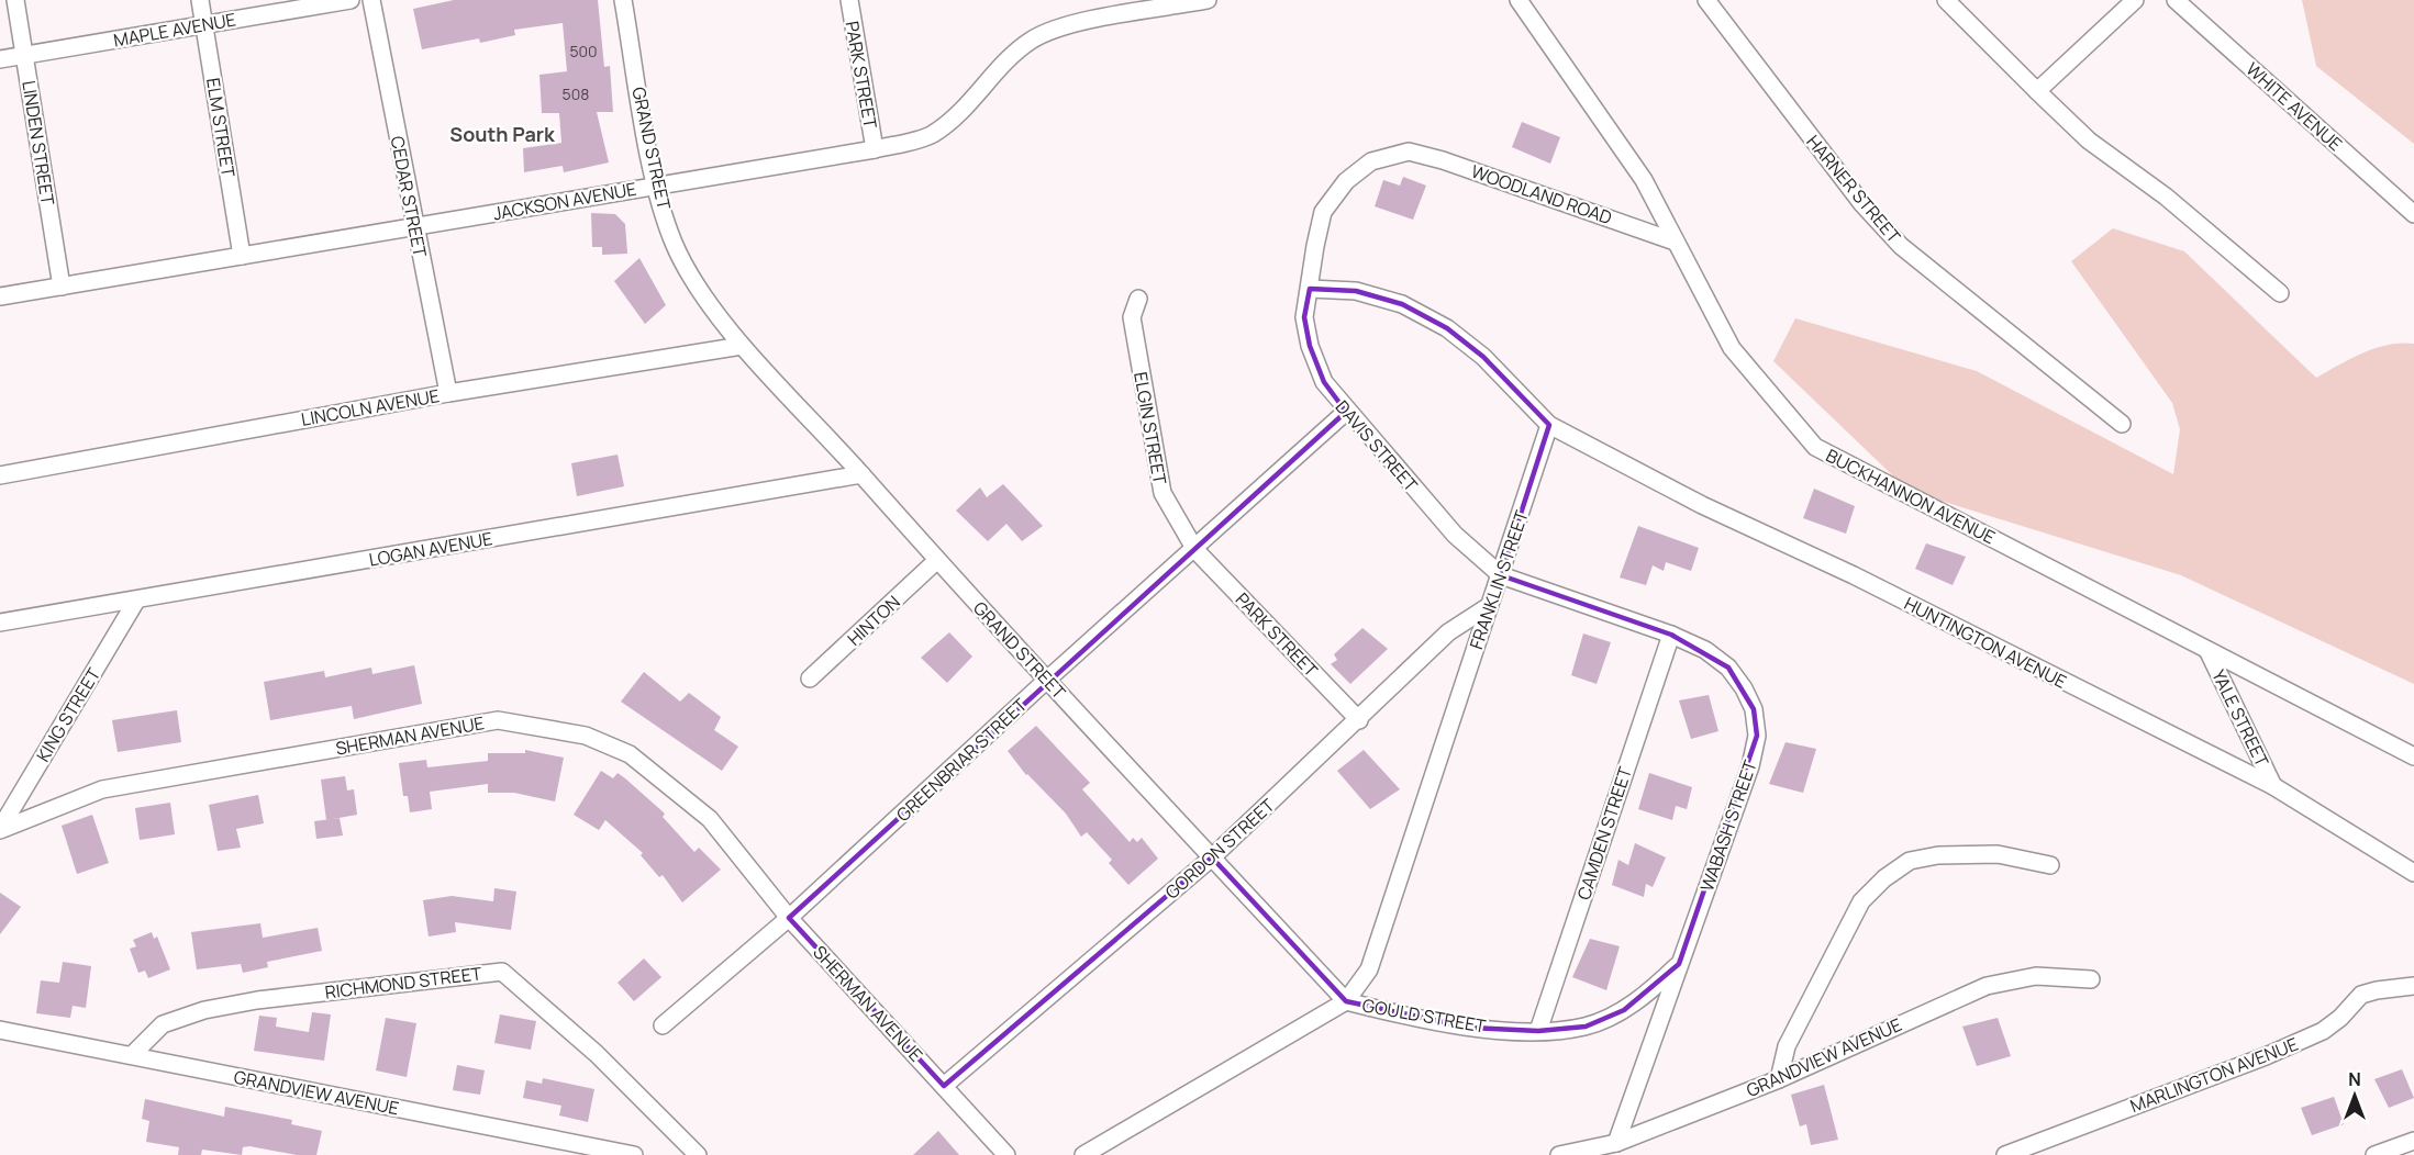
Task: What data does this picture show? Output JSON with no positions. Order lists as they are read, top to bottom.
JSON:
{
  "streets": {
    "street": [
      "MAPLE AVENUE",
      "PARK STREET",
      "WHITE AVENUE",
      "ELM STREET",
      "LINDEN STREET",
      "GRAND STREET",
      "HARNER STREET",
      "WOODLAND ROAD",
      "CEDAR STREET",
      "JACKSON AVENUE",
      "LINCOLN AVENUE",
      "ELGIN STREET",
      "DAVIS STREET",
      "BUCKHANNON AVENUE",
      "LOGAN AVENUE",
      "FRANKLIN STREET",
      "HINTON",
      "HUNTINGTON AVENUE",
      "KING STREET",
      "YALE STREET",
      "SHERMAN AVENUE",
      "GREENBRIAR STREET",
      "WABASH STREET",
      "CAMDEN STREET",
      "GORDON STREET",
      "RICHMOND STREET",
      "GOULD STREET",
      "GRANDVIEW AVENUE",
      "MARLINGTON AVENUE"
    ]
  },
  "crossings": [
    ["MAPLE AVENUE", "ELM STREET"],
    ["MAPLE AVENUE", "LINDEN STREET"],
    ["PARK STREET", "JACKSON AVENUE"],
    ["PARK STREET", "ELGIN STREET"],
    ["PARK STREET", "GREENBRIAR STREET"],
    ["PARK STREET", "GORDON STREET"],
    ["ELM STREET", "JACKSON AVENUE"],
    ["LINDEN STREET", "JACKSON AVENUE"],
    ["GRAND STREET", "JACKSON AVENUE"],
    ["GRAND STREET", "LINCOLN AVENUE"],
    ["GRAND STREET", "LOGAN AVENUE"],
    ["GRAND STREET", "FRANKLIN STREET"],
    ["GRAND STREET", "HINTON"],
    ["GRAND STREET", "GREENBRIAR STREET"],
    ["GRAND STREET", "GORDON STREET"],
    ["GRAND STREET", "GOULD STREET"],
    ["WOODLAND ROAD", "DAVIS STREET"],
    ["WOODLAND ROAD", "BUCKHANNON AVENUE"],
    ["CEDAR STREET", "JACKSON AVENUE"],
    ["CEDAR STREET", "LINCOLN AVENUE"],
    ["ELGIN STREET", "GREENBRIAR STREET"],
    ["DAVIS STREET", "FRANKLIN STREET"],
    ["DAVIS STREET", "GREENBRIAR STREET"],
    ["DAVIS STREET", "WABASH STREET"],
    ["BUCKHANNON AVENUE", "YALE STREET"],
    ["LOGAN AVENUE", "KING STREET"],
    ["FRANKLIN STREET", "HUNTINGTON AVENUE"],
    ["FRANKLIN STREET", "WABASH STREET"],
    ["FRANKLIN STREET", "GORDON STREET"],
    ["FRANKLIN STREET", "GOULD STREET"],
    ["HUNTINGTON AVENUE", "YALE STREET"],
    ["KING STREET", "SHERMAN AVENUE"],
    ["SHERMAN AVENUE", "GREENBRIAR STREET"],
    ["SHERMAN AVENUE", "GORDON STREET"],
    ["WABASH STREET", "CAMDEN STREET"],
    ["WABASH STREET", "GOULD STREET"],
    ["WABASH STREET", "GRANDVIEW AVENUE"],
    ["CAMDEN STREET", "GOULD STREET"],
    ["RICHMOND STREET", "GRANDVIEW AVENUE"]
  ],
  "districts": ["South Park"],
  "house_numbers": ["500", "508"],
  "north": "top"
}
